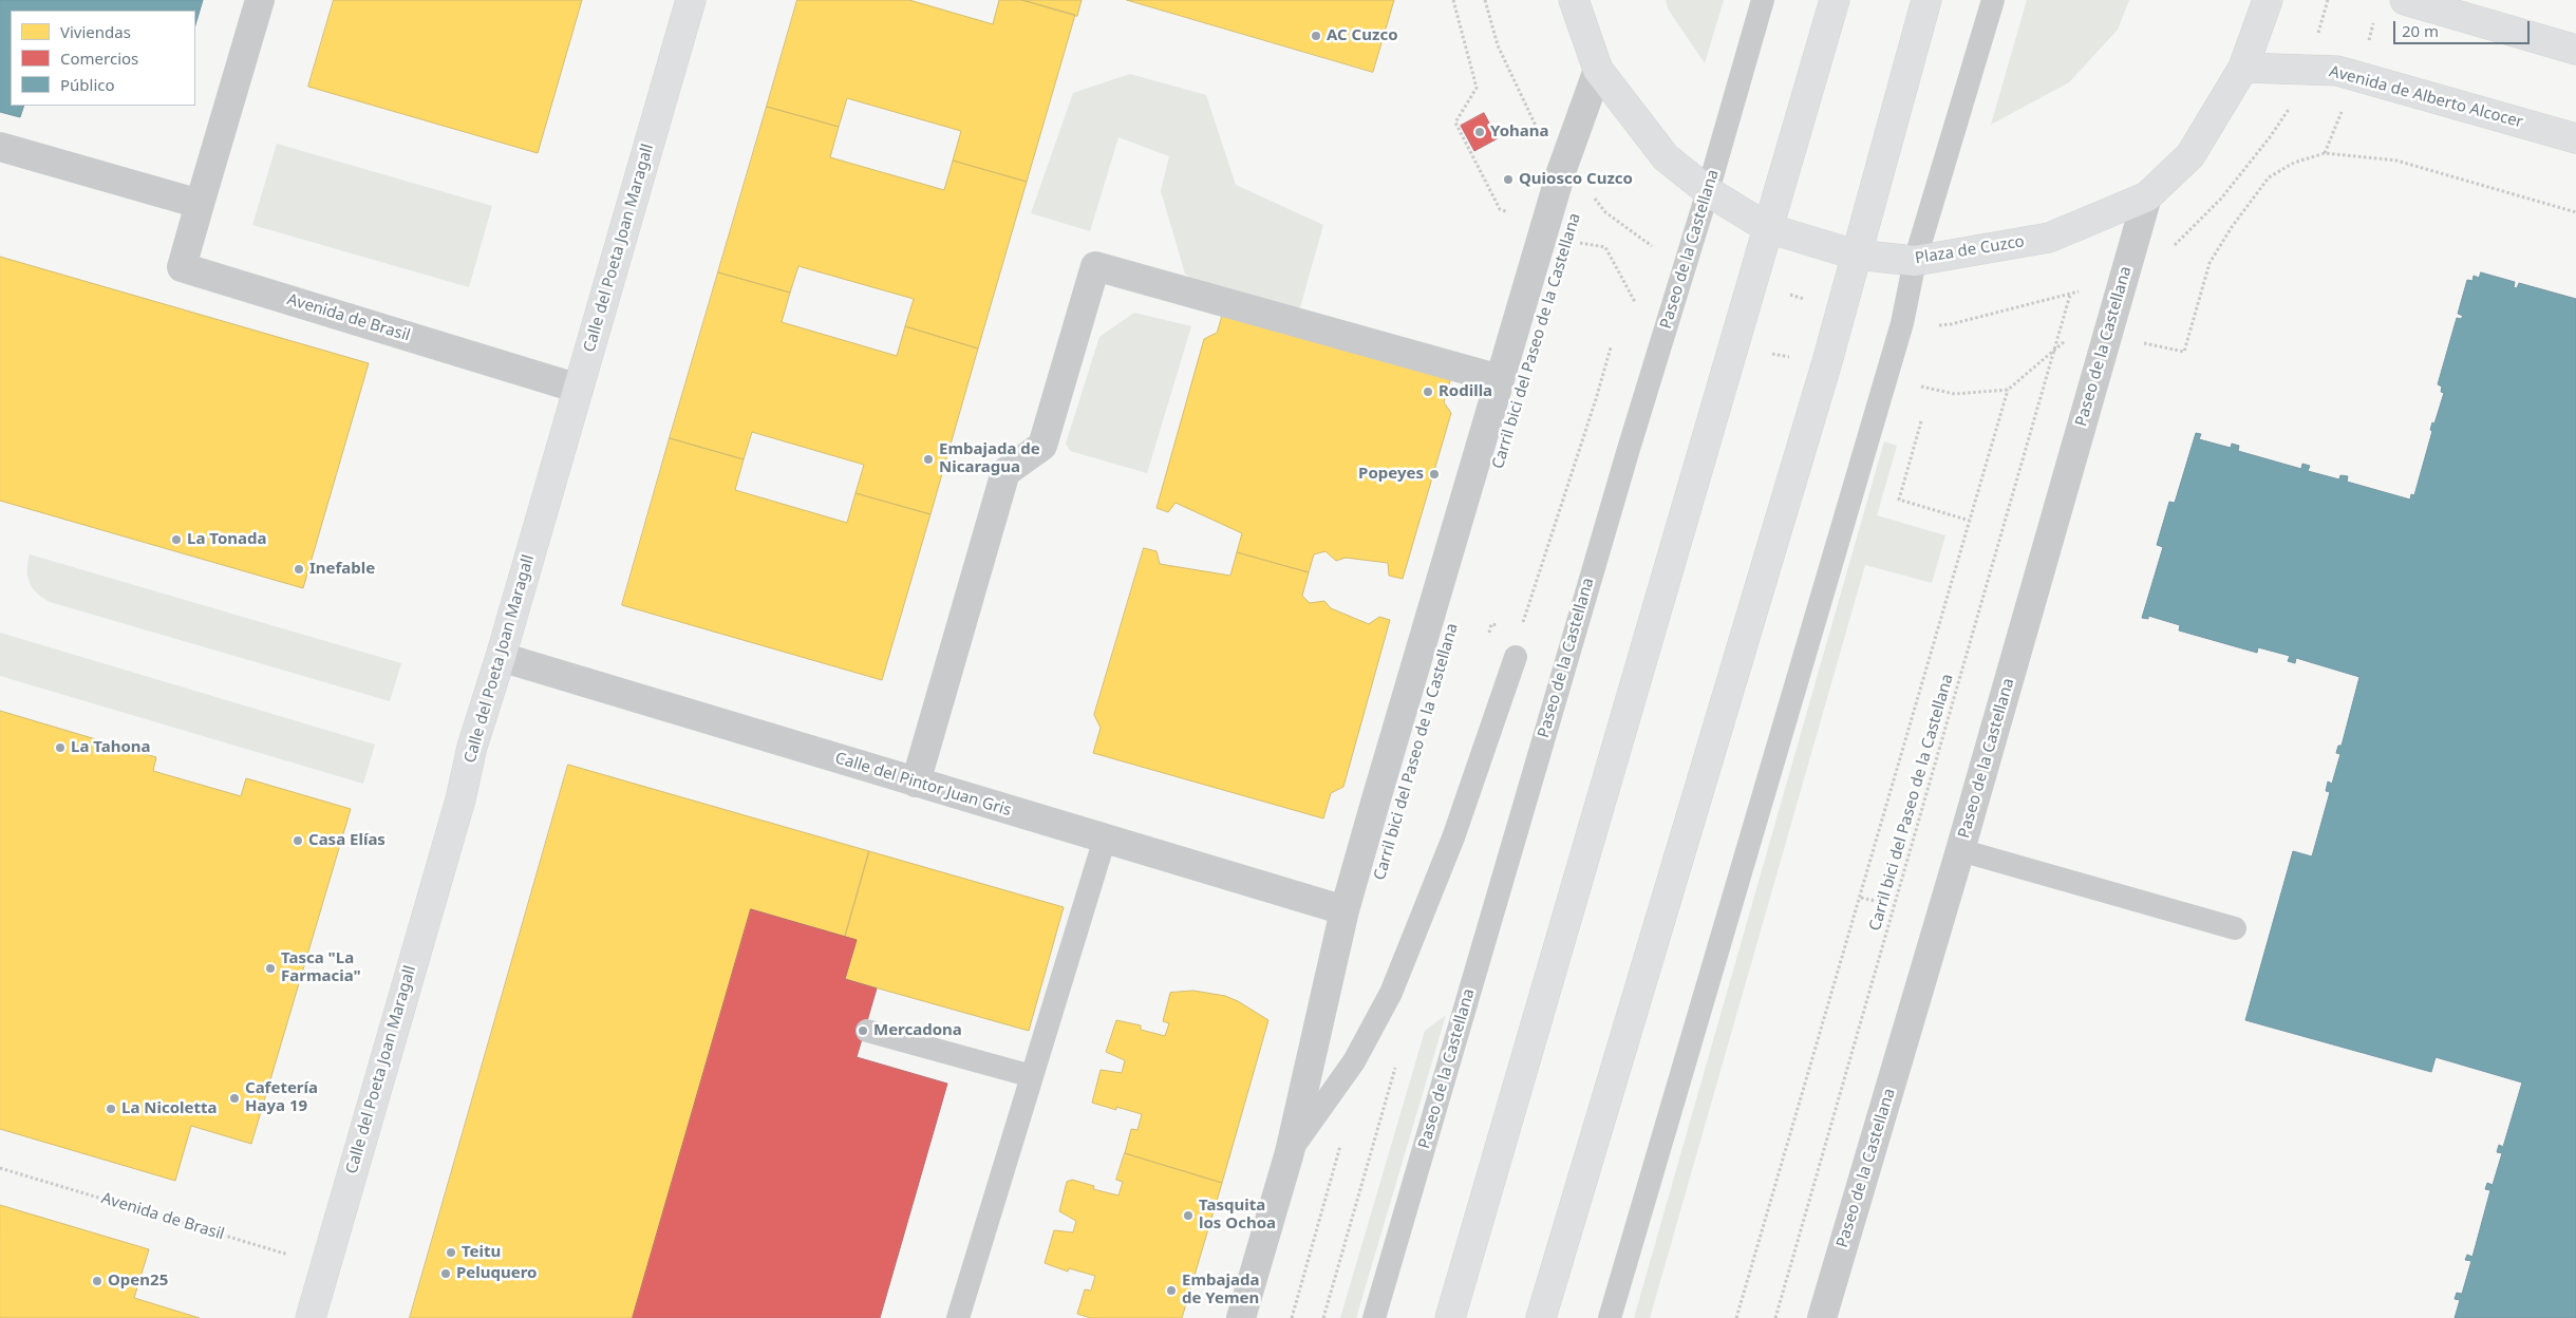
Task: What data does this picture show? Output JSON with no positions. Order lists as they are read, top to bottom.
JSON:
{
  "streets": {
    "main road": ["Avenida de Alberto Alcocer", "Calle del Poeta Joan Maragall", "Plaza de Cuzco"],
    "street": ["Paseo de la Castellana", "Avenida de Brasil", "Calle del Pintor Juan Gris"],
    "path": ["Carril bici del Paseo de la Castellana"]
  },
  "crossings": [
    ["Avenida de Alberto Alcocer", "Plaza de Cuzco"],
    ["Calle del Poeta Joan Maragall", "Avenida de Brasil"],
    ["Calle del Poeta Joan Maragall", "Calle del Pintor Juan Gris"],
    ["Paseo de la Castellana", "Plaza de Cuzco"],
    ["Paseo de la Castellana", "Carril bici del Paseo de la Castellana"]
  ],
  "places": [
    "AC Cuzco",
    "Yohana",
    "Quiosco Cuzco",
    "Rodilla",
    "Embajada de Nicaragua",
    "Popeyes",
    "La Tonada",
    "Inefable",
    "La Tahona",
    "Casa Elías",
    "Tasca \"La Farmacia\"",
    "Mercadona",
    "Cafetería Haya 19",
    "La Nicoletta",
    "Tasquita los Ochoa",
    "Teitu",
    "Peluquero",
    "Open25",
    "Embajada de Yemen"
  ],
  "legend": ["Viviendas", "Comercios", "Público"],
  "scale_bar": "20 m"
}
